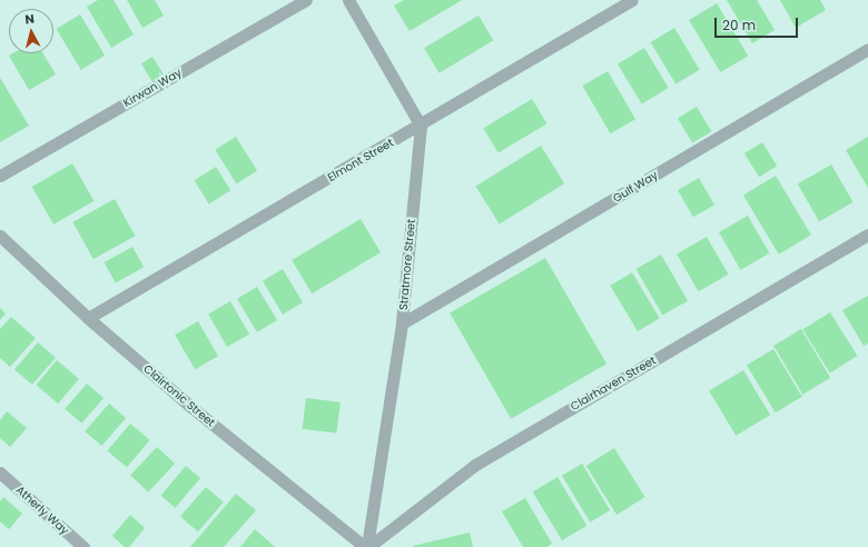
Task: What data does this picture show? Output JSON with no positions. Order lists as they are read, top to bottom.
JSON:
{
  "streets": {
    "street": [
      "Kirwan Way",
      "Elmont Street",
      "Gulf Way",
      "Stratmore Street",
      "Clairhaven Street",
      "Clairtonic Street",
      "Atherly Way"
    ]
  },
  "crossings": [
    ["Elmont Street", "Stratmore Street"],
    ["Elmont Street", "Clairtonic Street"],
    ["Gulf Way", "Stratmore Street"],
    ["Stratmore Street", "Clairhaven Street"],
    ["Stratmore Street", "Clairtonic Street"],
    ["Clairhaven Street", "Clairtonic Street"]
  ],
  "scale_bar": "20 m",
  "north": "top"
}
